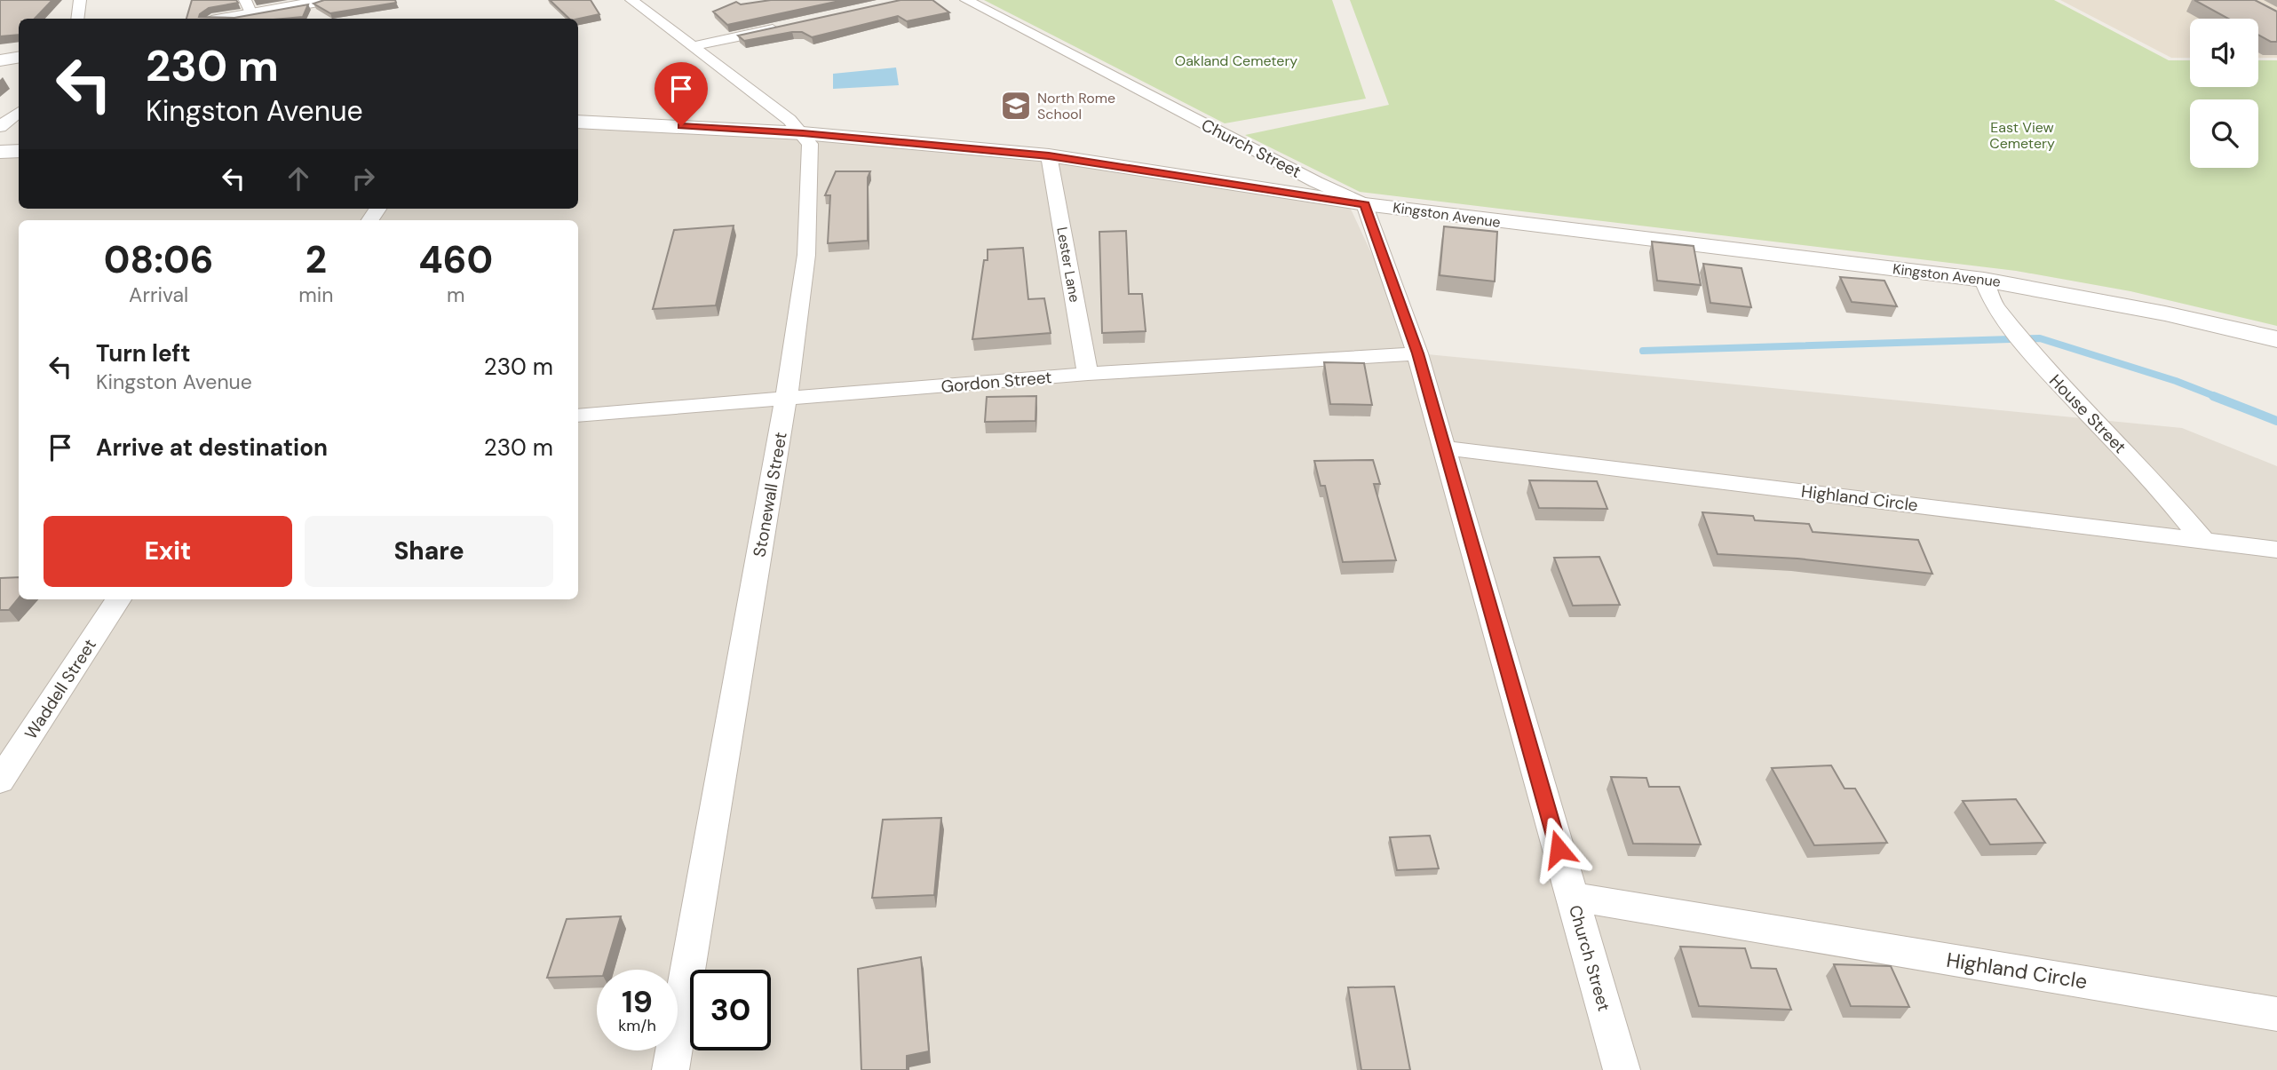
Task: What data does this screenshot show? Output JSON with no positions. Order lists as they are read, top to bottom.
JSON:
{
  "streets": {
    "street": [
      "Church Street",
      "Kingston Avenue",
      "Lester Lane",
      "Gordon Street",
      "House Street",
      "Stonewall Street",
      "Highland Circle",
      "Waddell Street"
    ]
  },
  "crossings": [
    ["Church Street", "Kingston Avenue"],
    ["Church Street", "Gordon Street"],
    ["Church Street", "Highland Circle"],
    ["Kingston Avenue", "Lester Lane"],
    ["Kingston Avenue", "House Street"],
    ["Kingston Avenue", "Stonewall Street"],
    ["Lester Lane", "Gordon Street"],
    ["Gordon Street", "Stonewall Street"],
    ["House Street", "Highland Circle"]
  ],
  "parks": ["Oakland Cemetery", "East View Cemetery"],
  "places": {
    "school or university": ["North Rome School"]
  },
  "page": {
    "turn": ["230 m", "Kingston Avenue"],
    "eta": [
      "08:06",
      "Arrival",
      "2",
      "min",
      "460",
      "m"
    ],
    "list": [
      {
        "name": "Turn left",
        "note": "Kingston Avenue",
        "value": "230 m"
      },
      {
        "name": "Arrive at destination",
        "value": "230 m"
      }
    ],
    "buttons": ["Exit", "Share"],
    "speed": "19 km/h",
    "limit": "30"
  }
}
